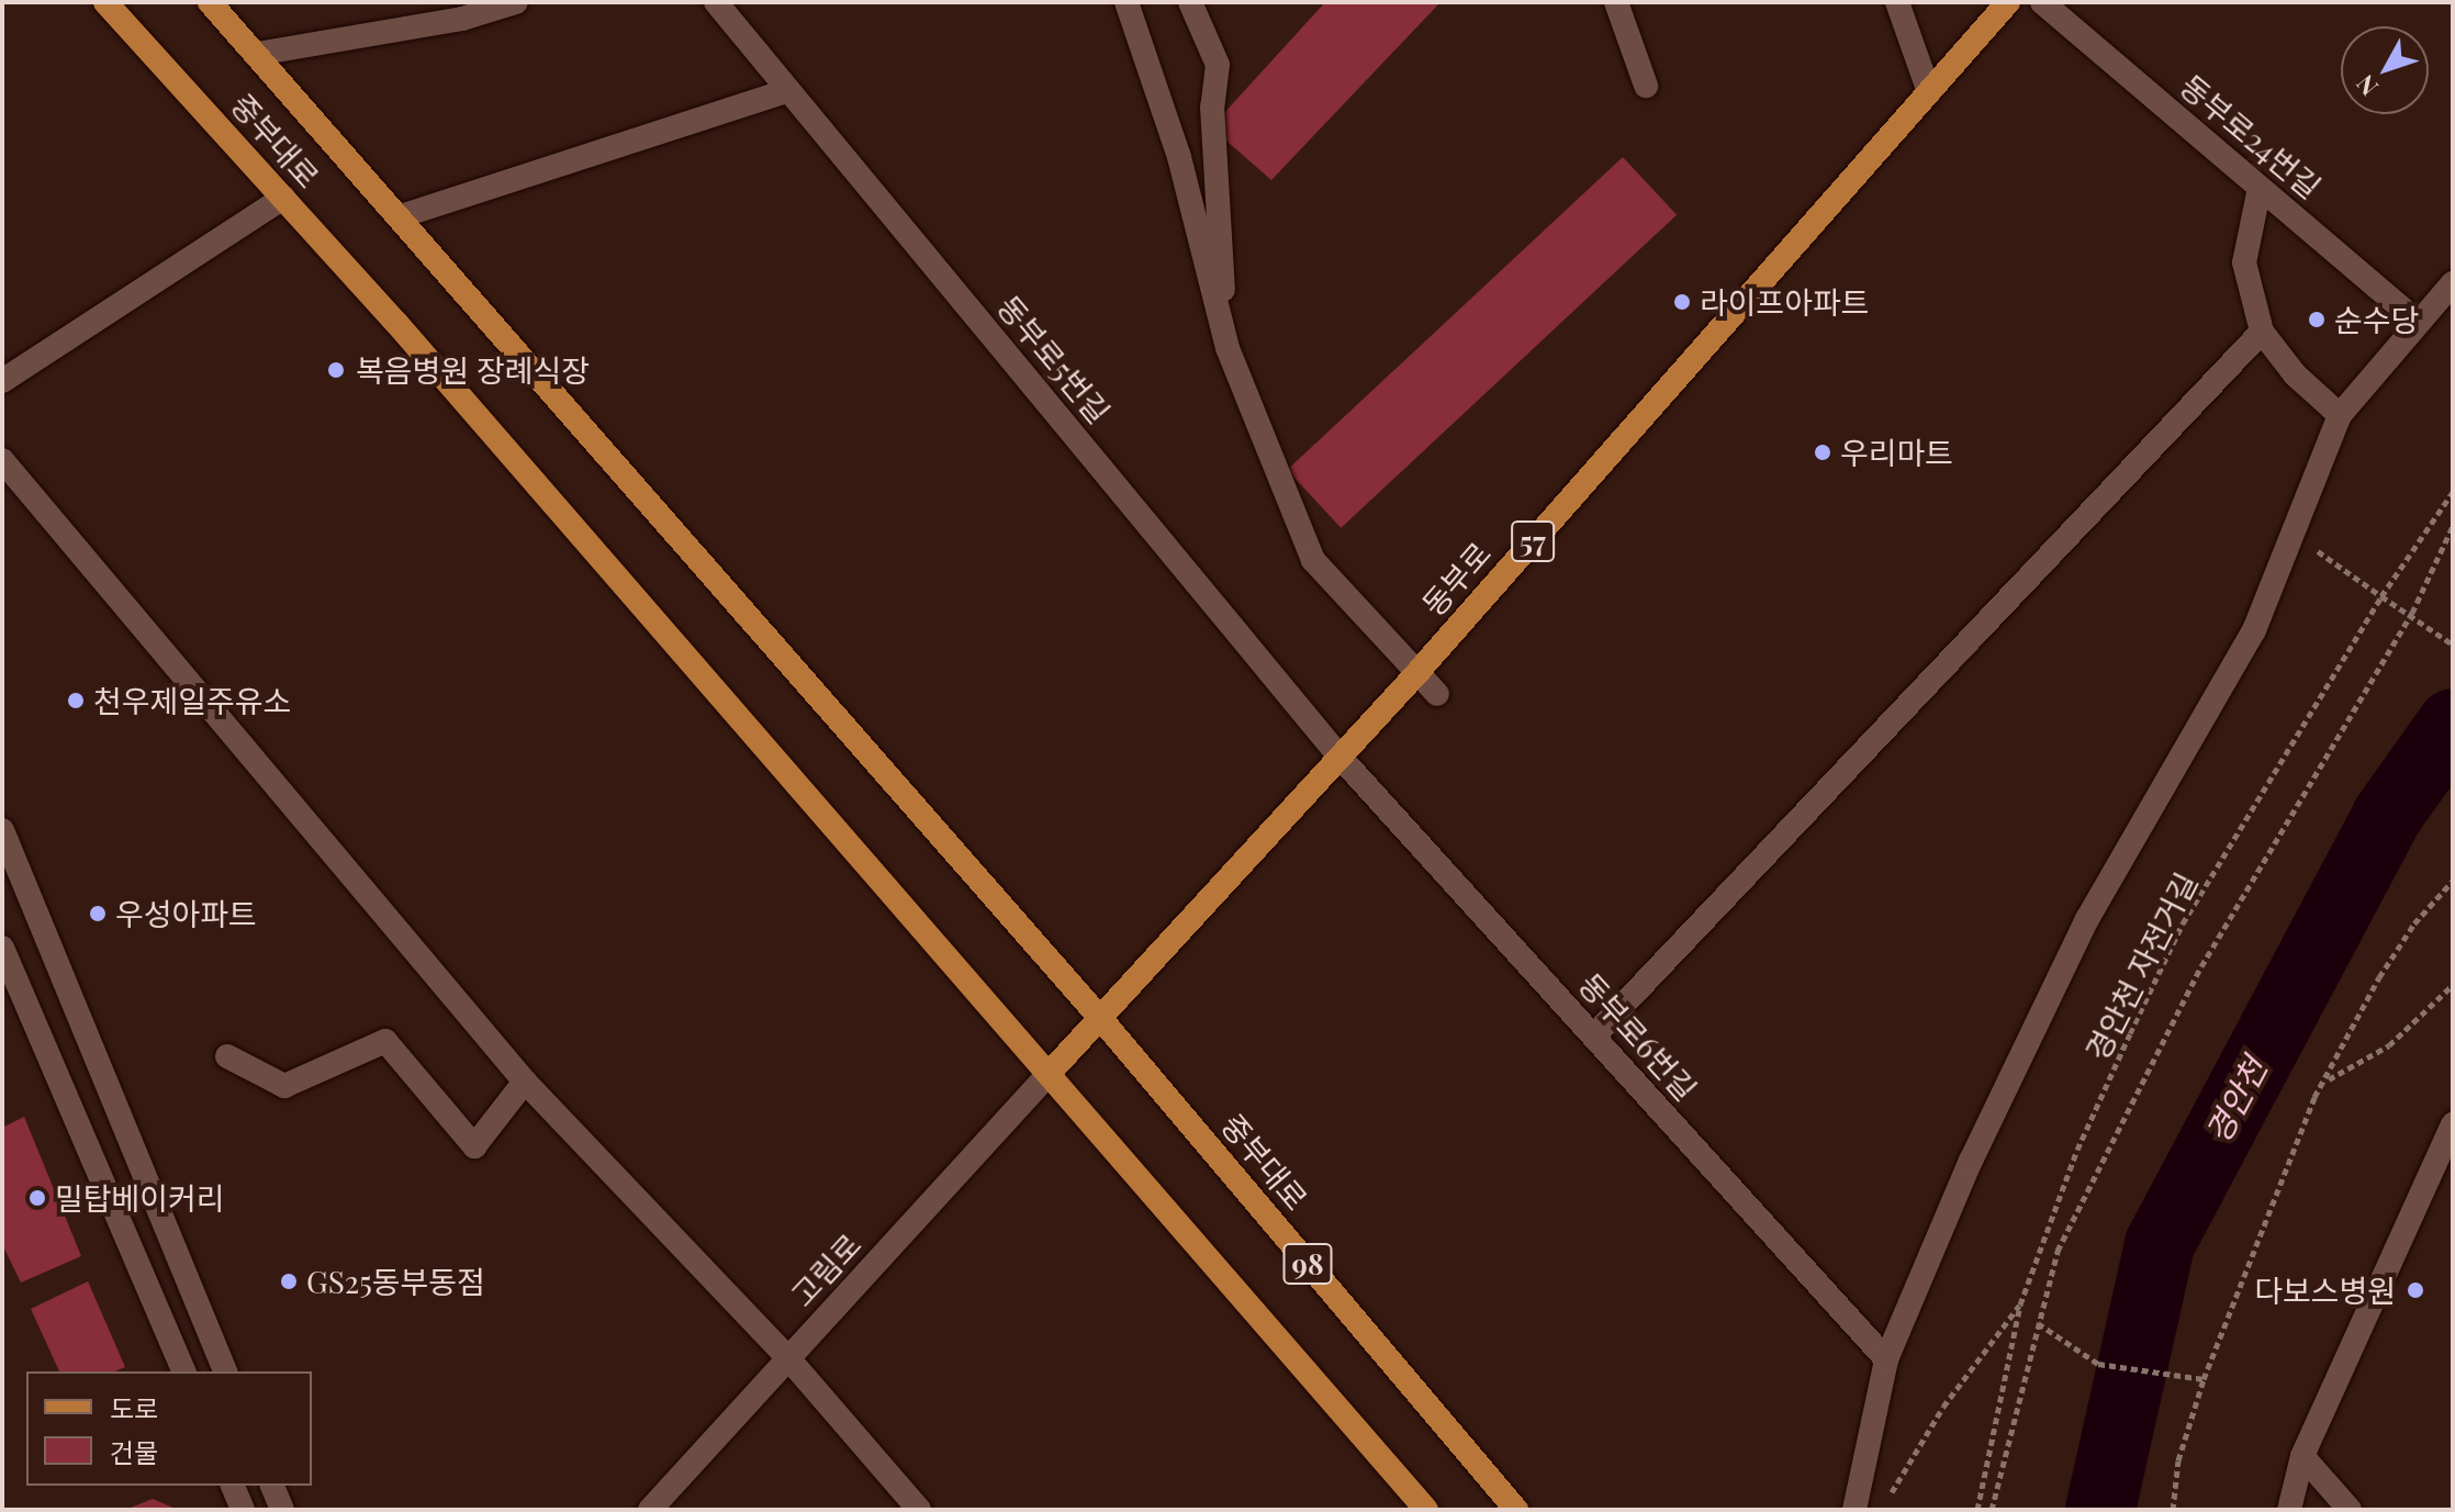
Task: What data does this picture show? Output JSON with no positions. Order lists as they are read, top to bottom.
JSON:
{
  "streets": {
    "main road": [
      "중부대로",
      "57",
      "동부로",
      "98"
    ],
    "street": [
      "동부로24번길",
      "동부로5번길",
      "동부로6번길",
      "고림로"
    ],
    "path": ["경안천 자전거길"]
  },
  "crossings": [
    ["중부대로", "동부로"],
    ["중부대로", "98"],
    ["중부대로", "고림로"],
    ["동부로5번길", "동부로"],
    ["동부로5번길", "동부로6번길"],
    ["동부로", "동부로6번길"],
    ["동부로", "98"],
    ["동부로", "고림로"],
    ["98", "고림로"]
  ],
  "water": ["경안천"],
  "places": [
    "라이프아파트",
    "순수당",
    "복음병원 장례식장",
    "우리마트",
    "천우제일주유소",
    "우성아파트",
    "밀탑베이커리",
    "GS25동부동점",
    "다보스병원"
  ],
  "legend": ["도로", "건물"],
  "north": "bottom left"
}
